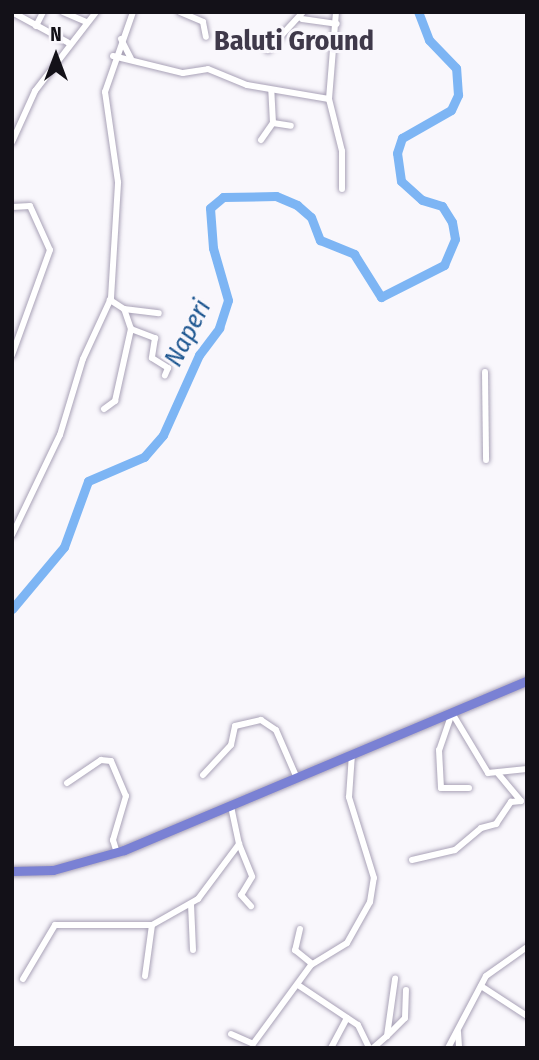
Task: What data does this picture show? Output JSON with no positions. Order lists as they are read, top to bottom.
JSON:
{
  "districts": ["Baluti Ground"],
  "water": ["Naperi"],
  "north": "top"
}
